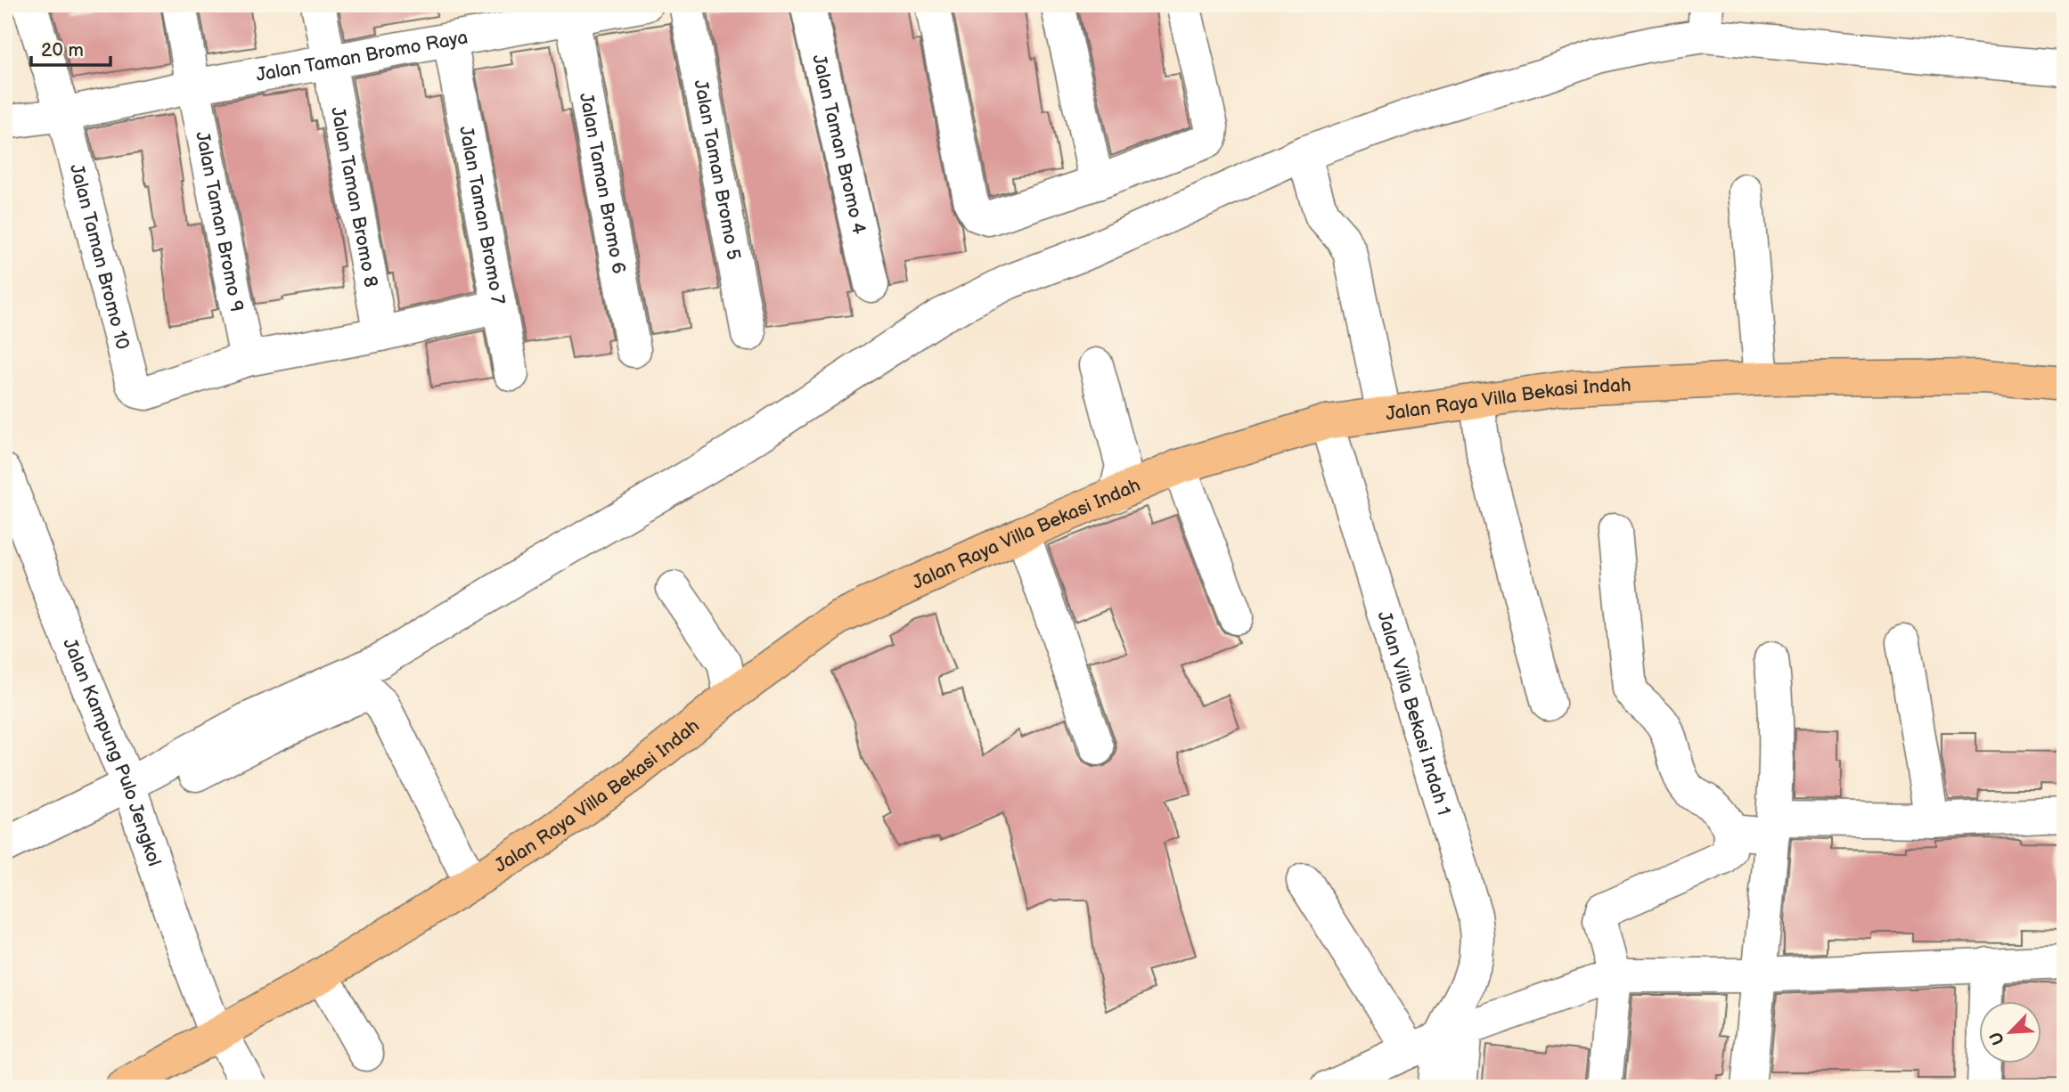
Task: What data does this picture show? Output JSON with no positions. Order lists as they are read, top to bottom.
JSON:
{
  "streets": {
    "main road": ["Jalan Raya Villa Bekasi Indah"],
    "street": [
      "Jalan Taman Bromo Raya",
      "Jalan Taman Bromo 4",
      "Jalan Taman Bromo 5",
      "Jalan Taman Bromo 6",
      "Jalan Taman Bromo 8",
      "Jalan Taman Bromo 7",
      "Jalan Taman Bromo 9",
      "Jalan Taman Bromo 10",
      "Jalan Villa Bekasi Indah 1",
      "Jalan Kampung Pulo Jengkol"
    ]
  },
  "crossings": [
    ["Jalan Taman Bromo Raya", "Jalan Taman Bromo 6"],
    ["Jalan Taman Bromo Raya", "Jalan Taman Bromo 8"],
    ["Jalan Taman Bromo Raya", "Jalan Taman Bromo 7"],
    ["Jalan Taman Bromo Raya", "Jalan Taman Bromo 9"],
    ["Jalan Taman Bromo Raya", "Jalan Taman Bromo 10"],
    ["Jalan Taman Bromo 8", "Jalan Taman Bromo 7"],
    ["Jalan Taman Bromo 7", "Jalan Taman Bromo 9"],
    ["Jalan Taman Bromo 7", "Jalan Taman Bromo 10"],
    ["Jalan Raya Villa Bekasi Indah", "Jalan Villa Bekasi Indah 1"],
    ["Jalan Raya Villa Bekasi Indah", "Jalan Kampung Pulo Jengkol"]
  ],
  "scale_bar": "20 m",
  "north": "bottom left"
}
